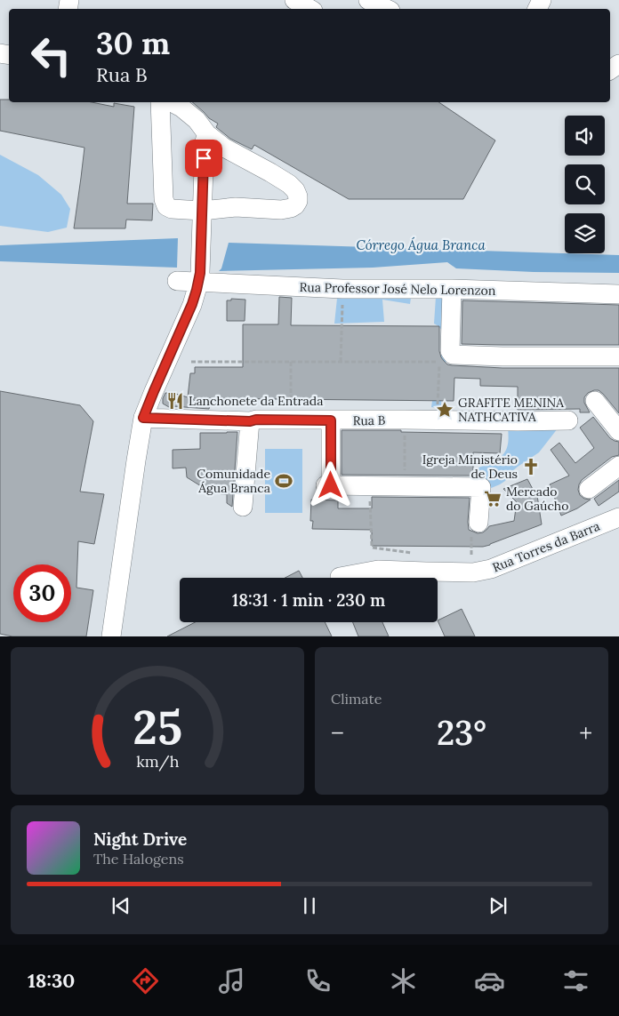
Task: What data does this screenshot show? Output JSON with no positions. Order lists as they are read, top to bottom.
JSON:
{
  "streets": {
    "street": ["Rua Professor José Nelo Lorenzon", "Rua B", "Rua Torres da Barra"]
  },
  "water": ["Córrego Água Branca"],
  "places": {
    "restaurant": ["Lanchonete da Entrada"],
    "place": ["GRAFITE MENINA NATHCATIVA"],
    "church": ["Igreja Ministério de Deus"],
    "sports": ["Comunidade Água Branca"],
    "supermarket": ["Mercado do Gaúcho"]
  },
  "page": {
    "turn": ["30 m", "Rua B"],
    "limit": "30",
    "trip": "18:31 · 1 min · 230 m",
    "tile": "Climate",
    "heat": ["−", "23°", "+"],
    "song": ["Night Drive", "The Halogens"],
    "tabs": "18:30",
    "gauge": ["25", "km/h"]
  }
}
